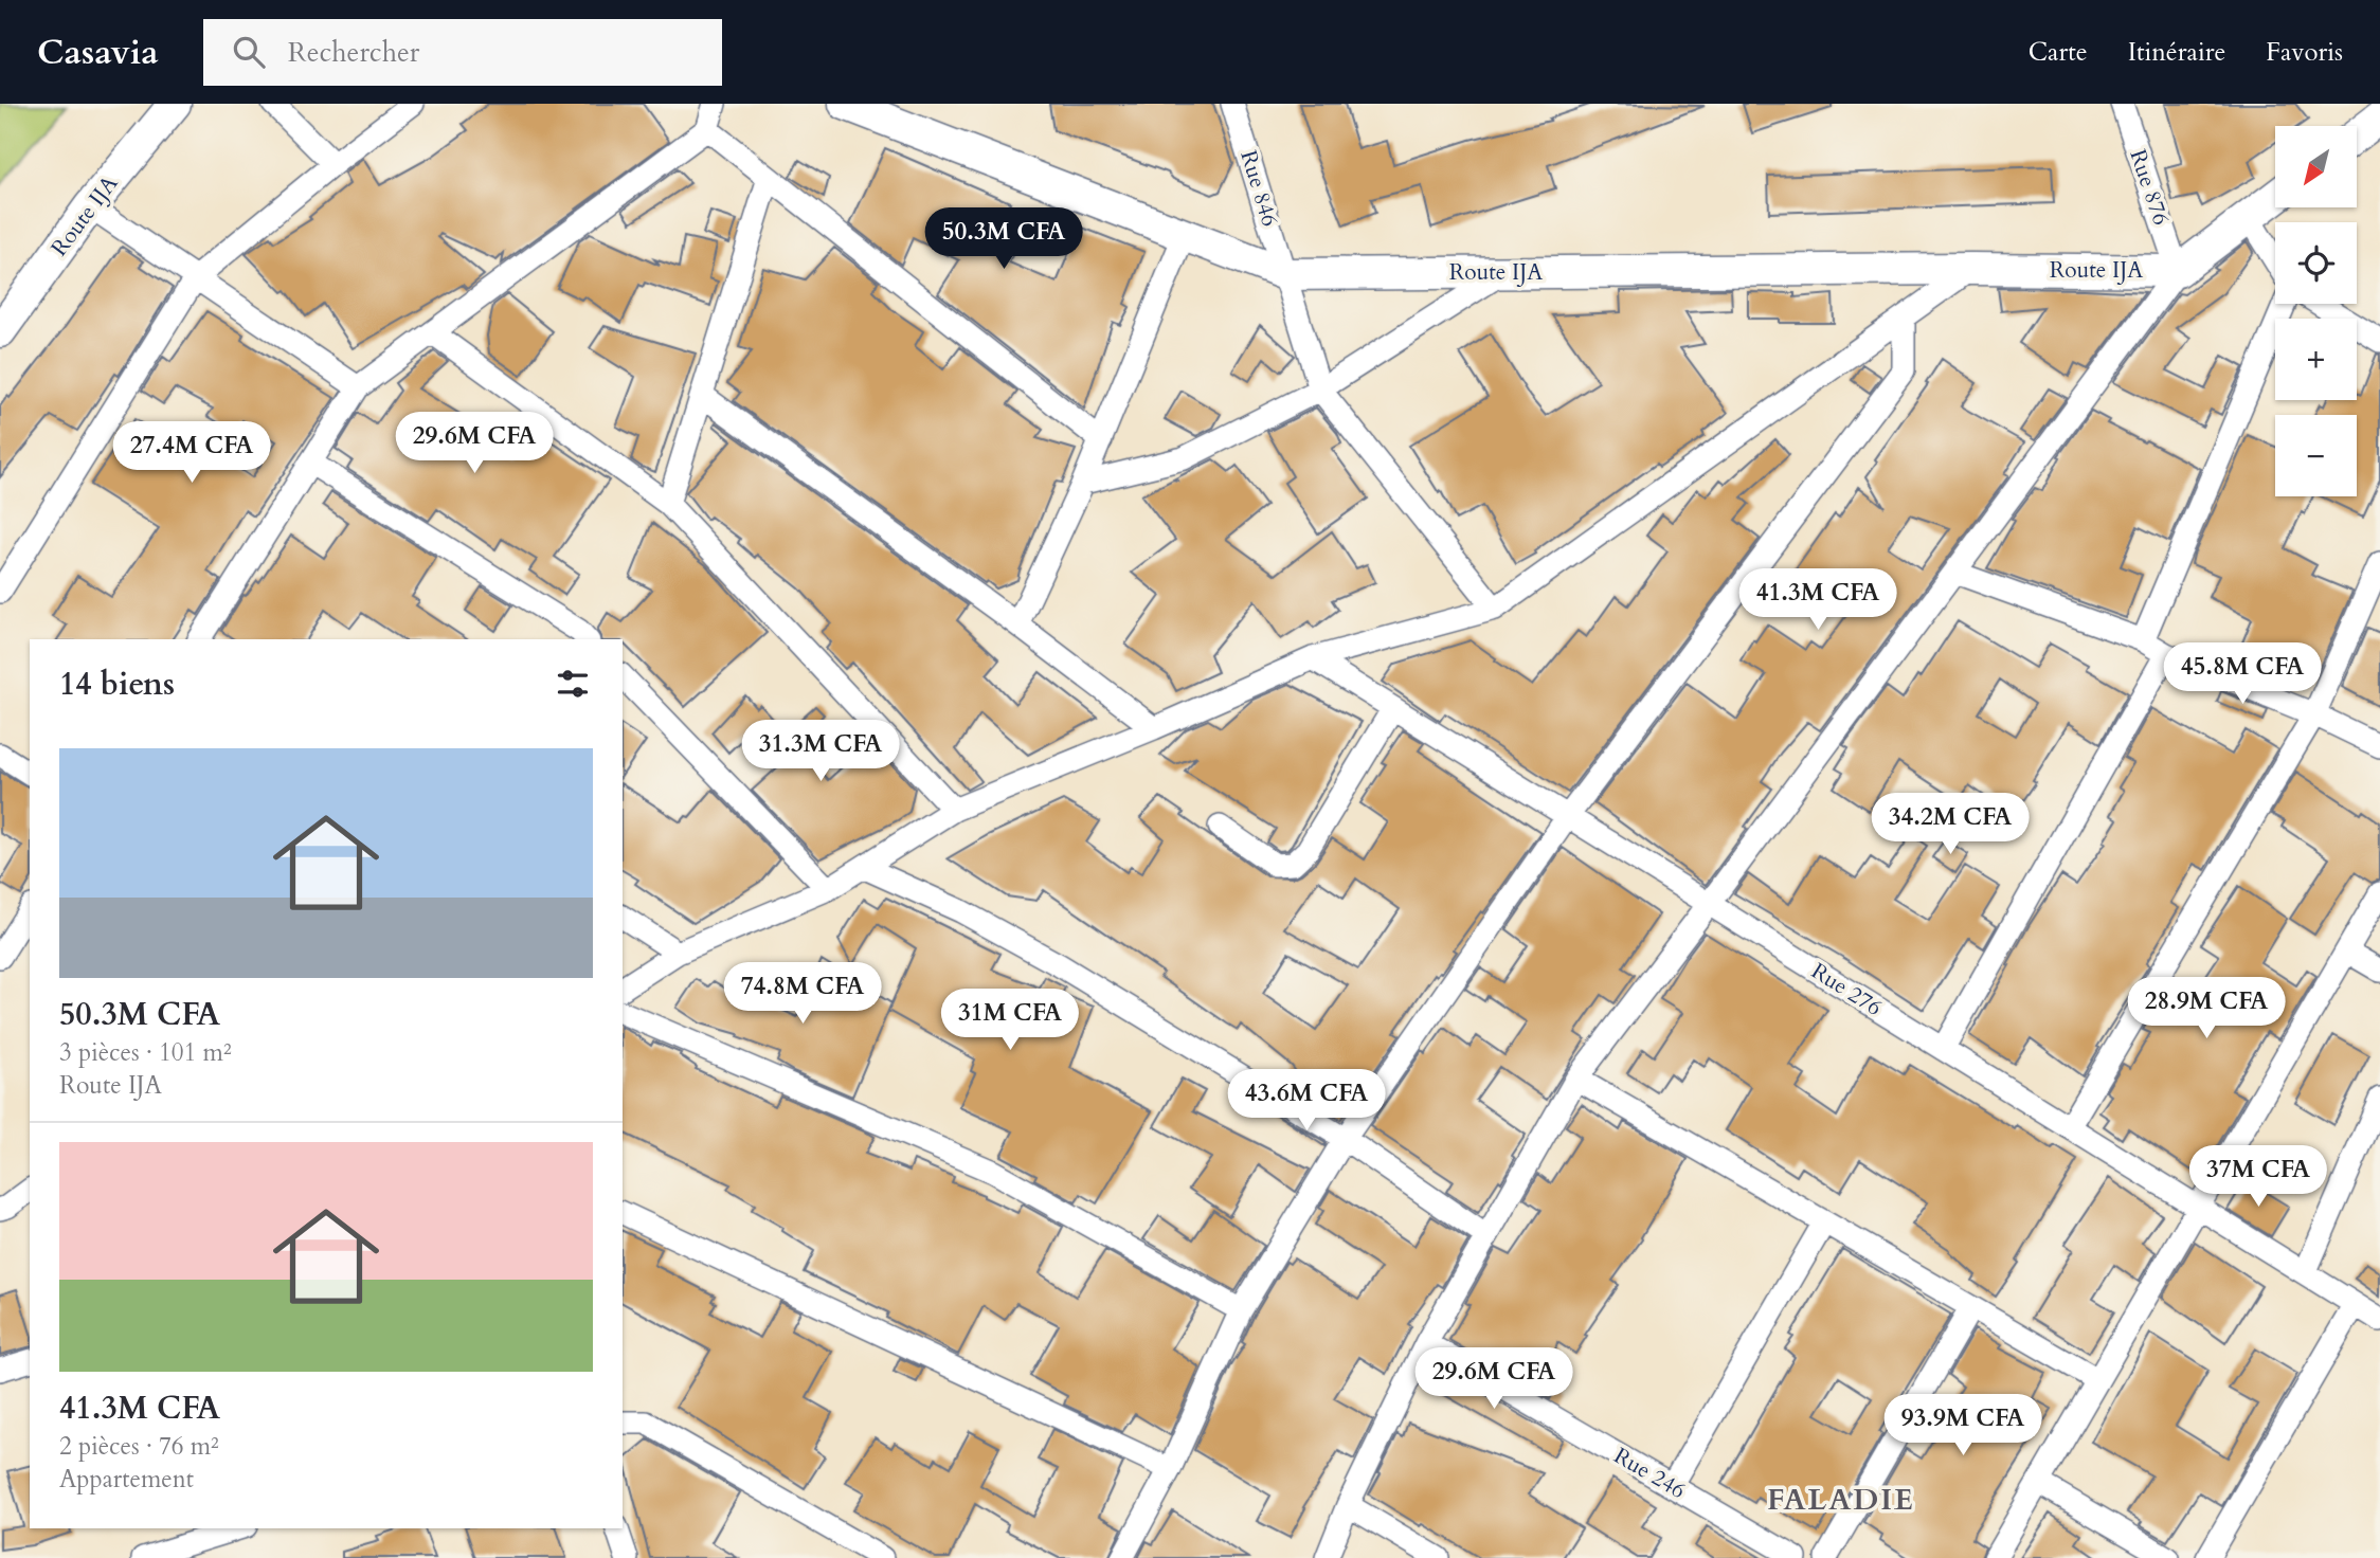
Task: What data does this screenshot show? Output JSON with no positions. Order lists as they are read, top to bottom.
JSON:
{
  "streets": {
    "street": [
      "Rue 876",
      "Rue 846",
      "Route IJA",
      "Rue 276",
      "Rue 246"
    ]
  },
  "crossings": [
    ["Rue 876", "Route IJA"],
    ["Rue 846", "Route IJA"]
  ],
  "districts": ["FALADIE"],
  "north": "bottom left",
  "page": {
    "header": "Casavia",
    "search": "Rechercher",
    "nav": ["Carte", "Itinéraire", "Favoris"],
    "map_buttons": ["+", "−"],
    "price": [
      "50.3M CFA",
      "29.6M CFA",
      "27.4M CFA",
      "41.3M CFA",
      "45.8M CFA",
      "31.3M CFA",
      "34.2M CFA",
      "74.8M CFA",
      "28.9M CFA",
      "31M CFA",
      "43.6M CFA",
      "37M CFA",
      "29.6M CFA",
      "93.9M CFA"
    ],
    "heading": "14 biens",
    "list": [
      {
        "name": "50.3M CFA",
        "note": "3 pièces · 101 m² · Route IJA"
      },
      {
        "name": "41.3M CFA",
        "note": "2 pièces · 76 m² · Appartement"
      }
    ]
  }
}
